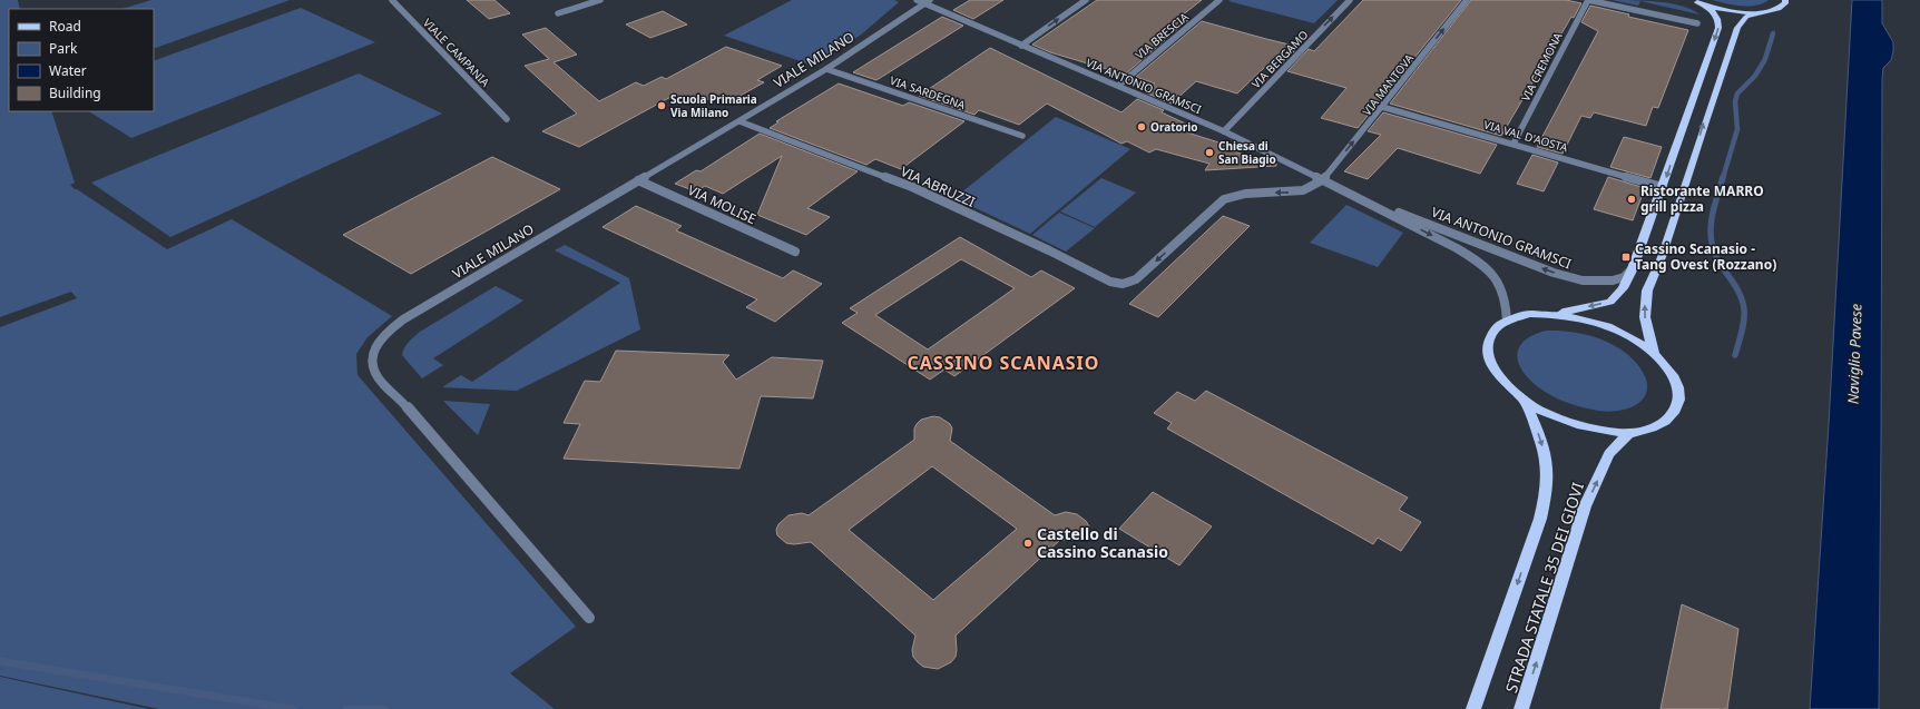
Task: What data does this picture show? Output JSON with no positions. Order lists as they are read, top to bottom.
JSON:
{
  "streets": {
    "main road": ["STRADA STATALE 35 DEI GIOVI"],
    "street": [
      "VIA BRESCIA",
      "VIALE CAMPANIA",
      "VIA BERGAMO",
      "VIALE MILANO",
      "VIA CREMONA",
      "VIA MANTOVA",
      "VIA ANTONIO GRAMSCI",
      "VIA SARDEGNA",
      "VIA VAL D'AOSTA",
      "VIA ABRUZZI",
      "VIA MOLISE"
    ]
  },
  "crossings": [
    ["VIA BRESCIA", "VIA ANTONIO GRAMSCI"],
    ["VIA BERGAMO", "VIA ANTONIO GRAMSCI"],
    ["VIALE MILANO", "VIA ANTONIO GRAMSCI"],
    ["VIALE MILANO", "VIA SARDEGNA"],
    ["VIALE MILANO", "VIA ABRUZZI"],
    ["VIALE MILANO", "VIA MOLISE"],
    ["VIA CREMONA", "VIA VAL D'AOSTA"],
    ["VIA MANTOVA", "VIA ANTONIO GRAMSCI"],
    ["VIA MANTOVA", "VIA VAL D'AOSTA"],
    ["VIA MANTOVA", "VIA ABRUZZI"],
    ["VIA ANTONIO GRAMSCI", "VIA ABRUZZI"]
  ],
  "one_way": ["VIA BERGAMO", "VIA MANTOVA", "VIA ABRUZZI"],
  "districts": ["CASSINO SCANASIO"],
  "water": ["Naviglio Pavese"],
  "places": {
    "other": [
      "Scuola Primaria Via Milano",
      "Oratorio",
      "Chiesa di San Biagio",
      "Ristorante MARRO grill pizza",
      "Castello di Cassino Scanasio"
    ],
    "transit": ["Cassino Scanasio - Tang Ovest (Rozzano)"]
  },
  "legend": [
    "Road",
    "Park",
    "Water",
    "Building"
  ]
}
